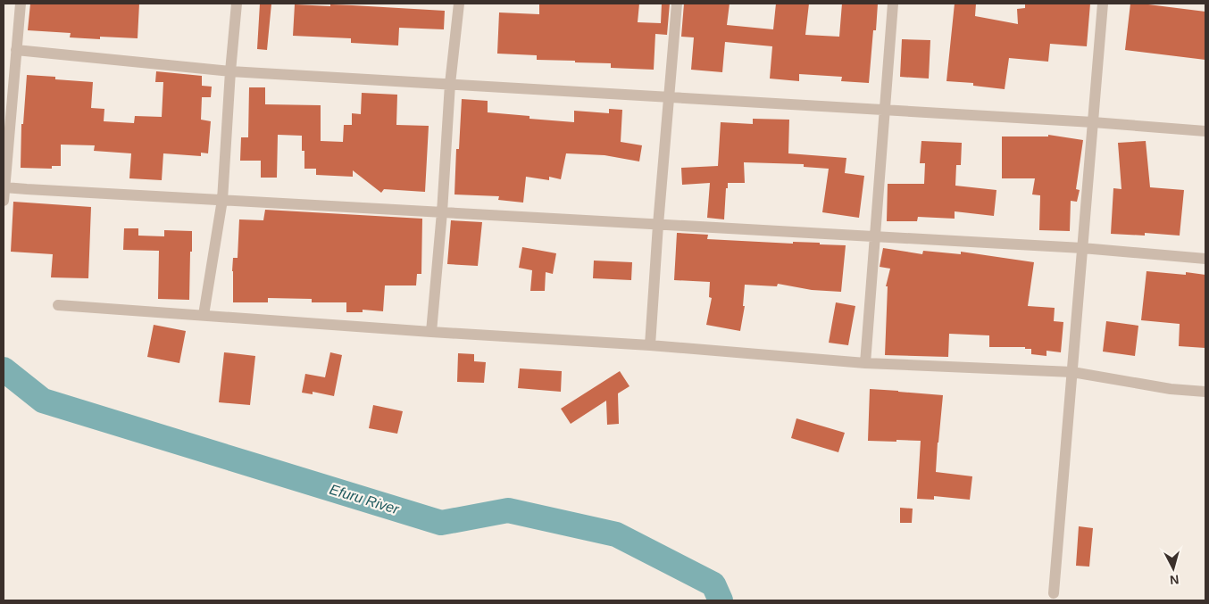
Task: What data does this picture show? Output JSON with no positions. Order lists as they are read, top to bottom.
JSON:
{
  "water": ["Efuru River"],
  "north": "bottom"
}
